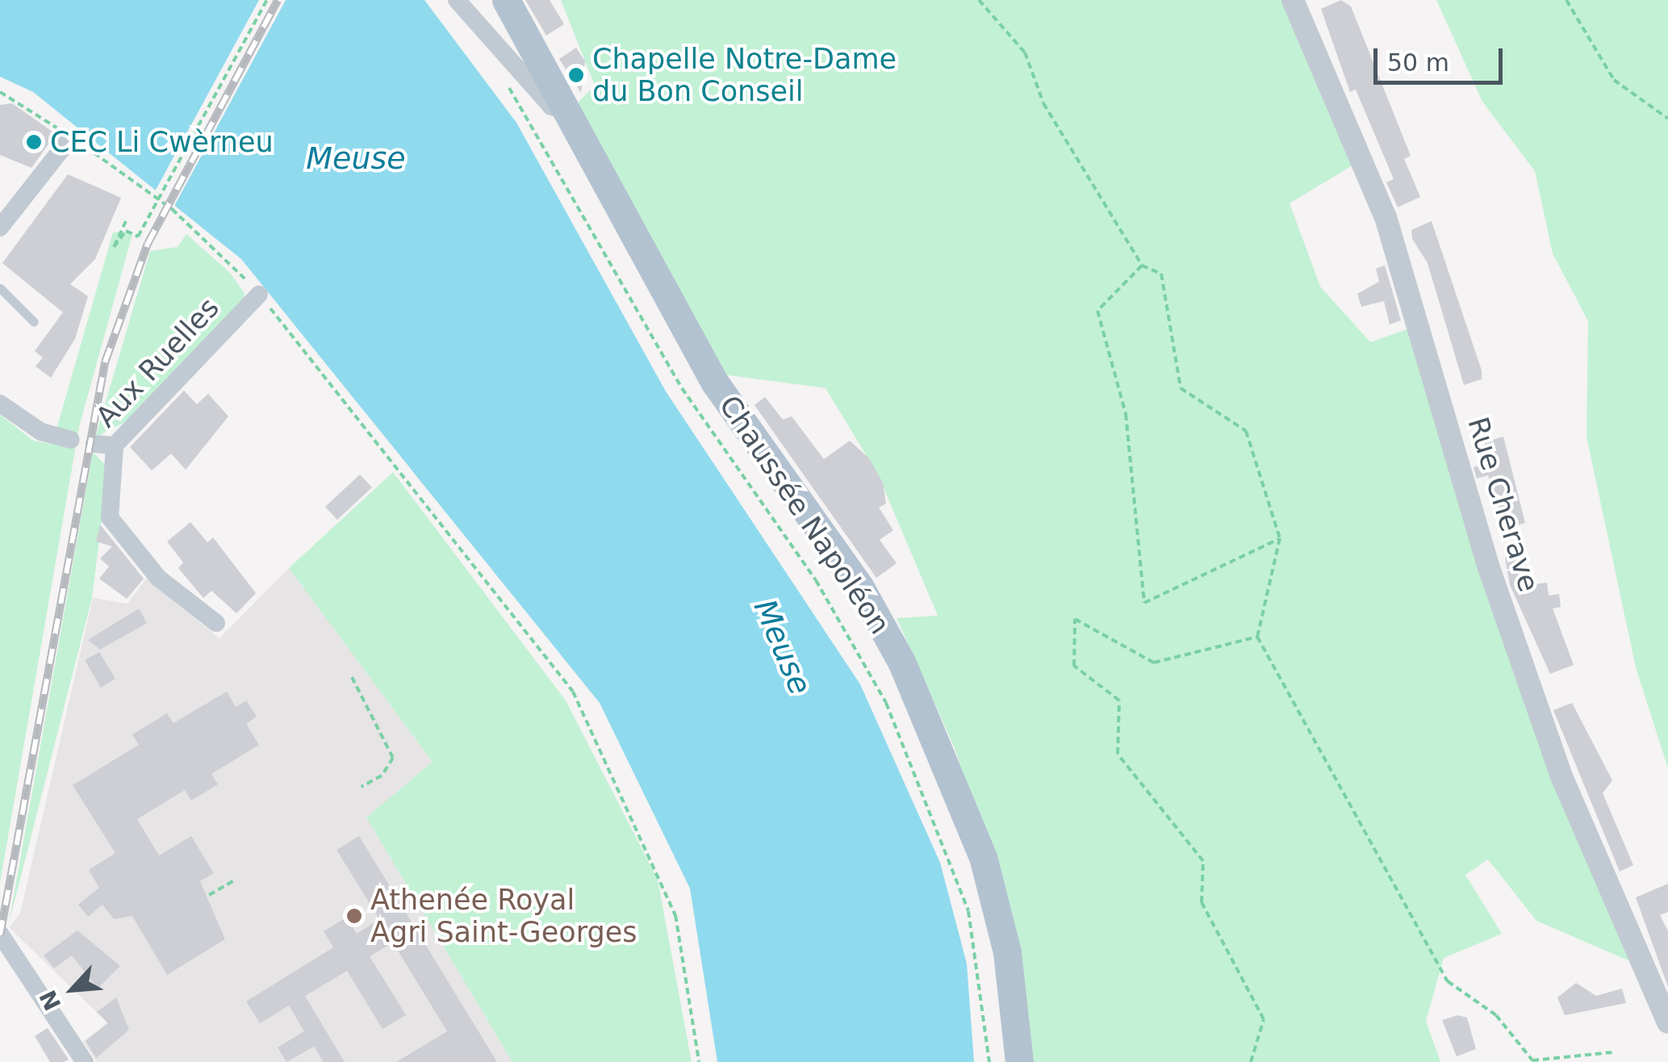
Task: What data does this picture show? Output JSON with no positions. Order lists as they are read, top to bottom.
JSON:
{
  "streets": {
    "main road": ["Chaussée Napoléon"],
    "street": ["Aux Ruelles", "Rue Cherave"]
  },
  "water": ["Meuse"],
  "places": ["Chapelle Notre-Dame du Bon Conseil", "CEC Li Cwèrneu", "Athenée Royal Agri Saint-Georges"],
  "scale_bar": "50 m",
  "north": "bottom left"
}
